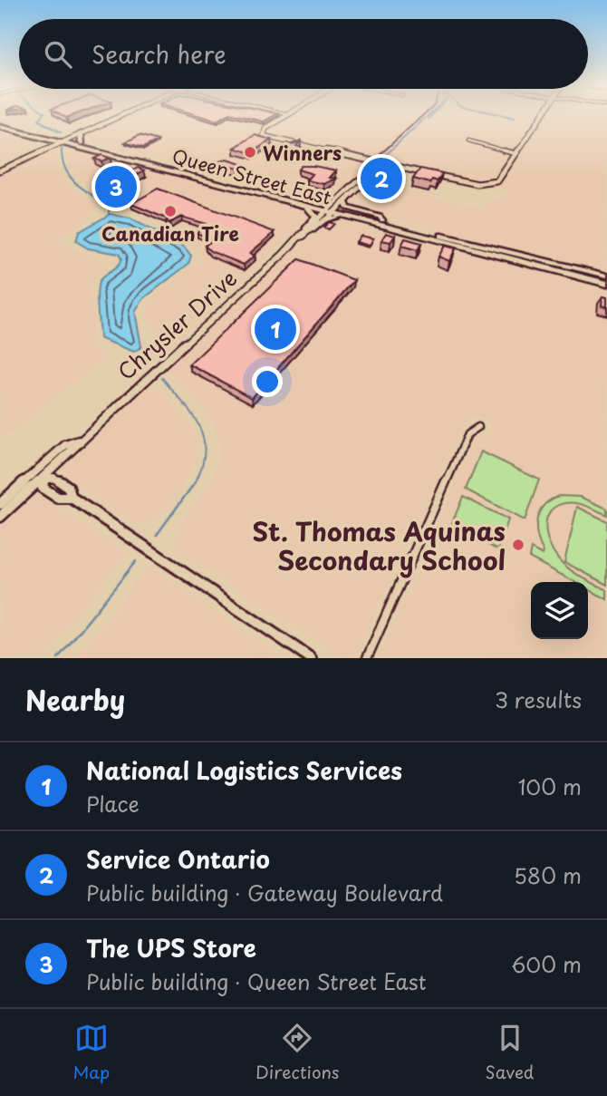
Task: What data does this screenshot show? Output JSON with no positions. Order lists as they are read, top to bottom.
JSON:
{
  "streets": {
    "main road": ["Queen Street East"],
    "street": ["Chrysler Drive"]
  },
  "crossings": [
    ["Queen Street East", "Chrysler Drive"]
  ],
  "places": ["Winners", "Canadian Tire", "St. Thomas Aquinas Secondary School"],
  "page": {
    "search": "Search here",
    "pins": ["2", "3", "1"],
    "heading": ["Nearby", "3 results"],
    "list": [
      {
        "mark": "1",
        "name": "National Logistics Services",
        "note": "Place",
        "value": "100 m"
      },
      {
        "mark": "2",
        "name": "Service Ontario",
        "note": "Public building · Gateway Boulevard",
        "value": "580 m"
      },
      {
        "mark": "3",
        "name": "The UPS Store",
        "note": "Public building · Queen Street East",
        "value": "600 m"
      }
    ],
    "nav": ["Map", "Directions", "Saved"]
  }
}
